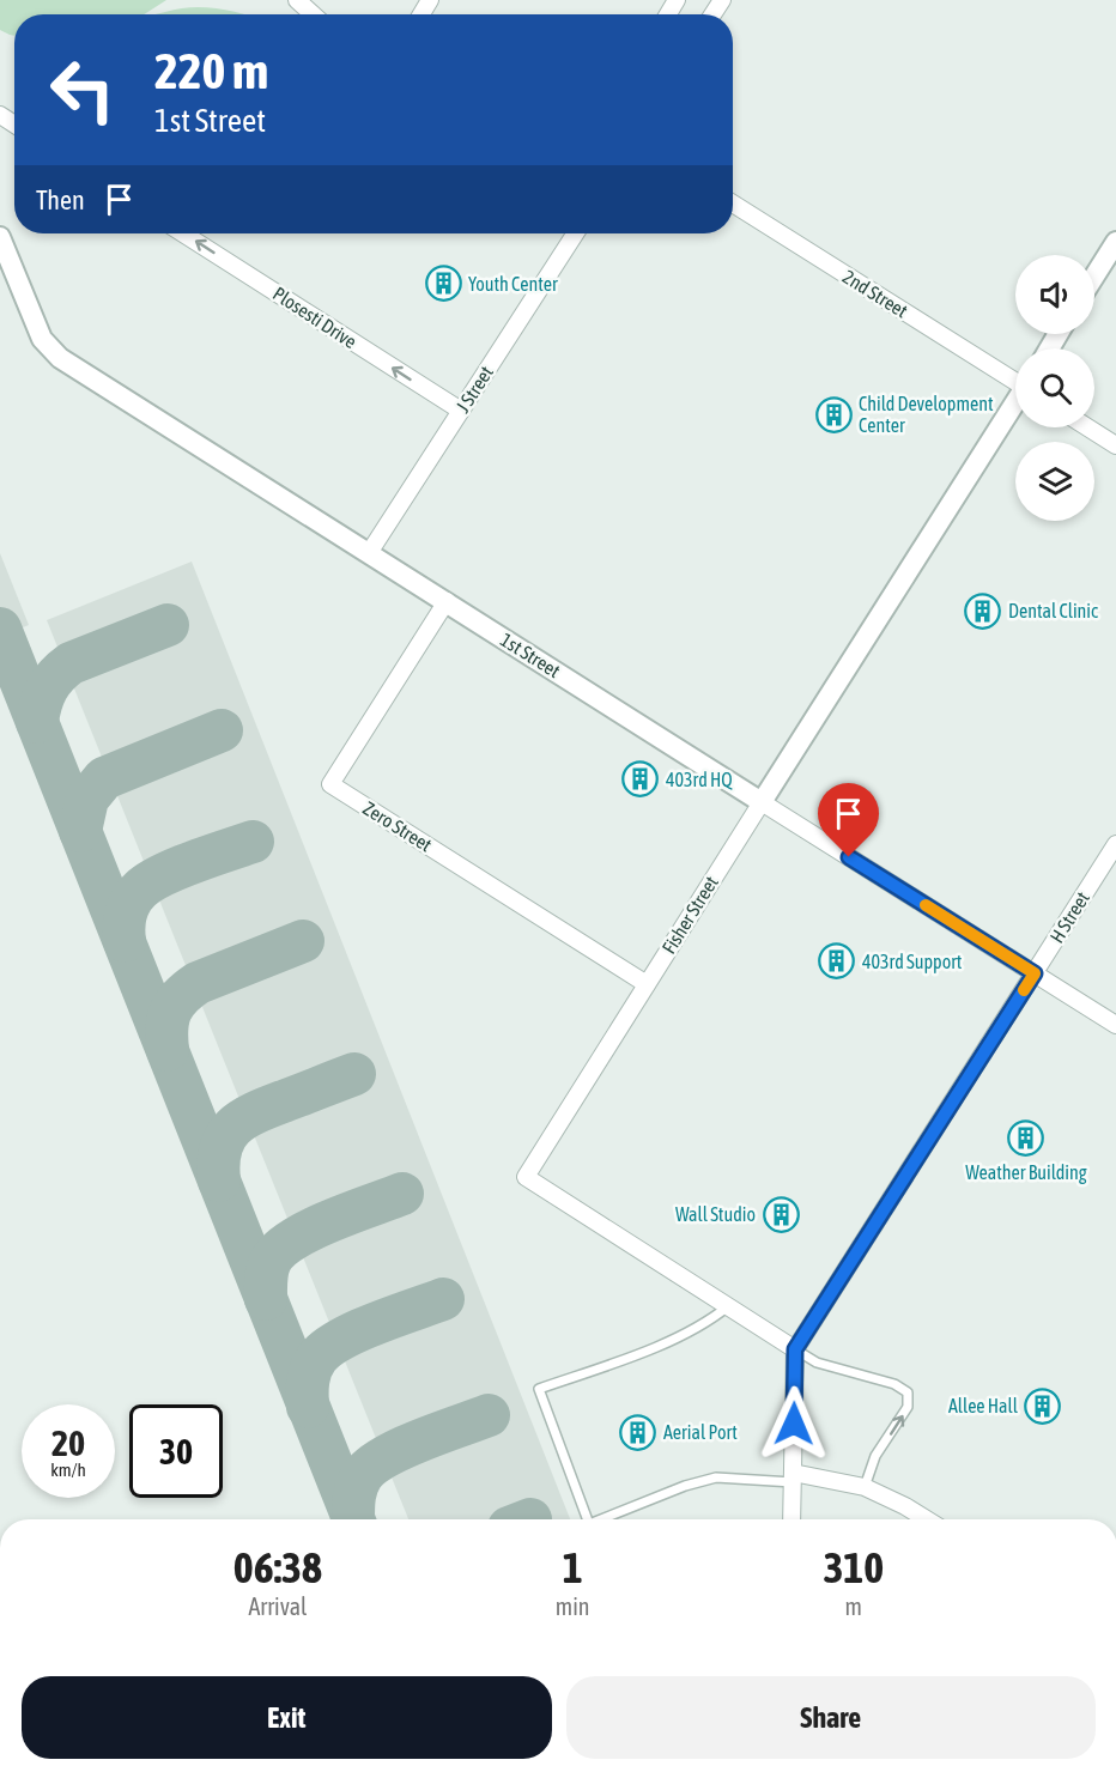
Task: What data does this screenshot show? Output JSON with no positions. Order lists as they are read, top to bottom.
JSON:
{
  "streets": {
    "street": [
      "2nd Street",
      "Plosesti Drive",
      "J Street",
      "1st Street",
      "Zero Street",
      "Fisher Street",
      "H Street"
    ]
  },
  "crossings": [
    ["Plosesti Drive", "J Street"],
    ["J Street", "1st Street"],
    ["1st Street", "Zero Street"],
    ["1st Street", "Fisher Street"],
    ["1st Street", "H Street"],
    ["Zero Street", "Fisher Street"],
    ["Fisher Street", "H Street"]
  ],
  "one_way": ["Plosesti Drive"],
  "places": {
    "building": [
      "Youth Center",
      "Child Development Center",
      "Dental Clinic",
      "403rd HQ",
      "403rd Support",
      "Weather Building",
      "Wall Studio",
      "Allee Hall",
      "Aerial Port"
    ]
  },
  "page": {
    "turn": ["220 m", "1st Street"],
    "then": "Then",
    "speed": "20 km/h",
    "limit": "30",
    "eta": [
      "06:38",
      "Arrival",
      "1",
      "min",
      "310",
      "m"
    ],
    "buttons": ["Exit", "Share"]
  }
}
